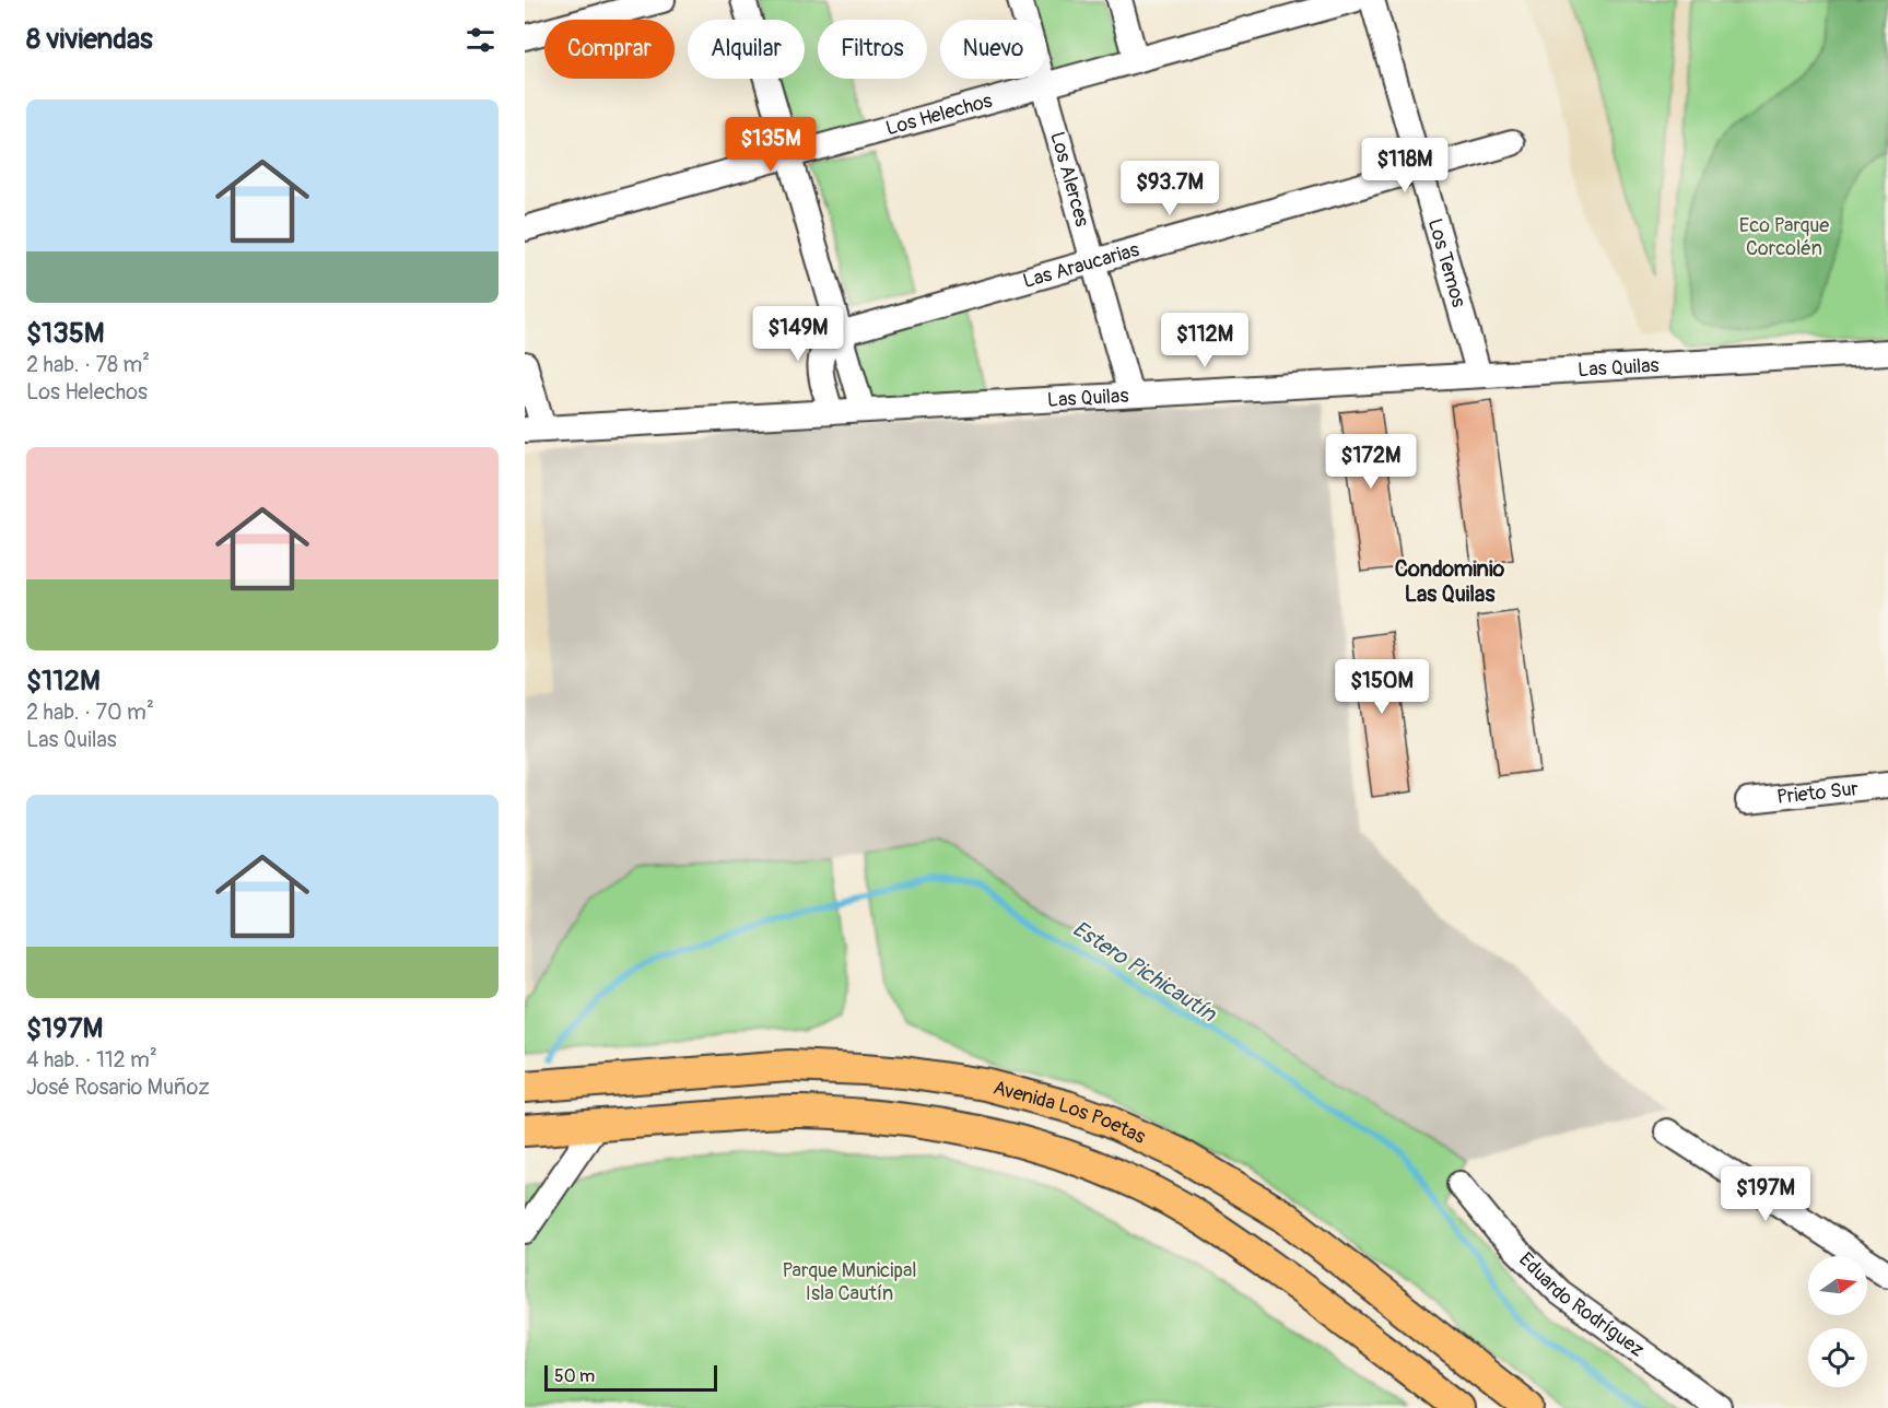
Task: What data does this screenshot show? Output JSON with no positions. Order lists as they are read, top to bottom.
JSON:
{
  "streets": {
    "main road": ["Avenida Los Poetas"],
    "street": [
      "Los Helechos",
      "Los Alerces",
      "Los Temos",
      "Las Araucarias",
      "Las Quilas",
      "Prieto Sur",
      "Eduardo Rodríguez"
    ]
  },
  "crossings": [
    ["Los Helechos", "Los Alerces"],
    ["Los Alerces", "Las Araucarias"],
    ["Los Alerces", "Las Quilas"],
    ["Los Temos", "Las Araucarias"],
    ["Los Temos", "Las Quilas"]
  ],
  "districts": ["Condominio Las Quilas"],
  "water": ["Estero Pichicautín"],
  "parks": ["Eco Parque Corcolén", "Parque Municipal Isla Cautín"],
  "scale_bar": "50 m",
  "north": "right",
  "page": {
    "heading": "8 viviendas",
    "chip": [
      "Comprar",
      "Alquilar",
      "Filtros",
      "Nuevo"
    ],
    "list": [
      {
        "name": "$135M",
        "note": "2 hab. · 78 m² · Los Helechos"
      },
      {
        "name": "$112M",
        "note": "2 hab. · 70 m² · Las Quilas"
      },
      {
        "name": "$197M",
        "note": "4 hab. · 112 m² · José Rosario Muñoz"
      }
    ],
    "price": [
      "$135M",
      "$118M",
      "$93.7M",
      "$149M",
      "$112M",
      "$172M",
      "$150M",
      "$197M"
    ],
    "scale": "50 m"
  }
}
